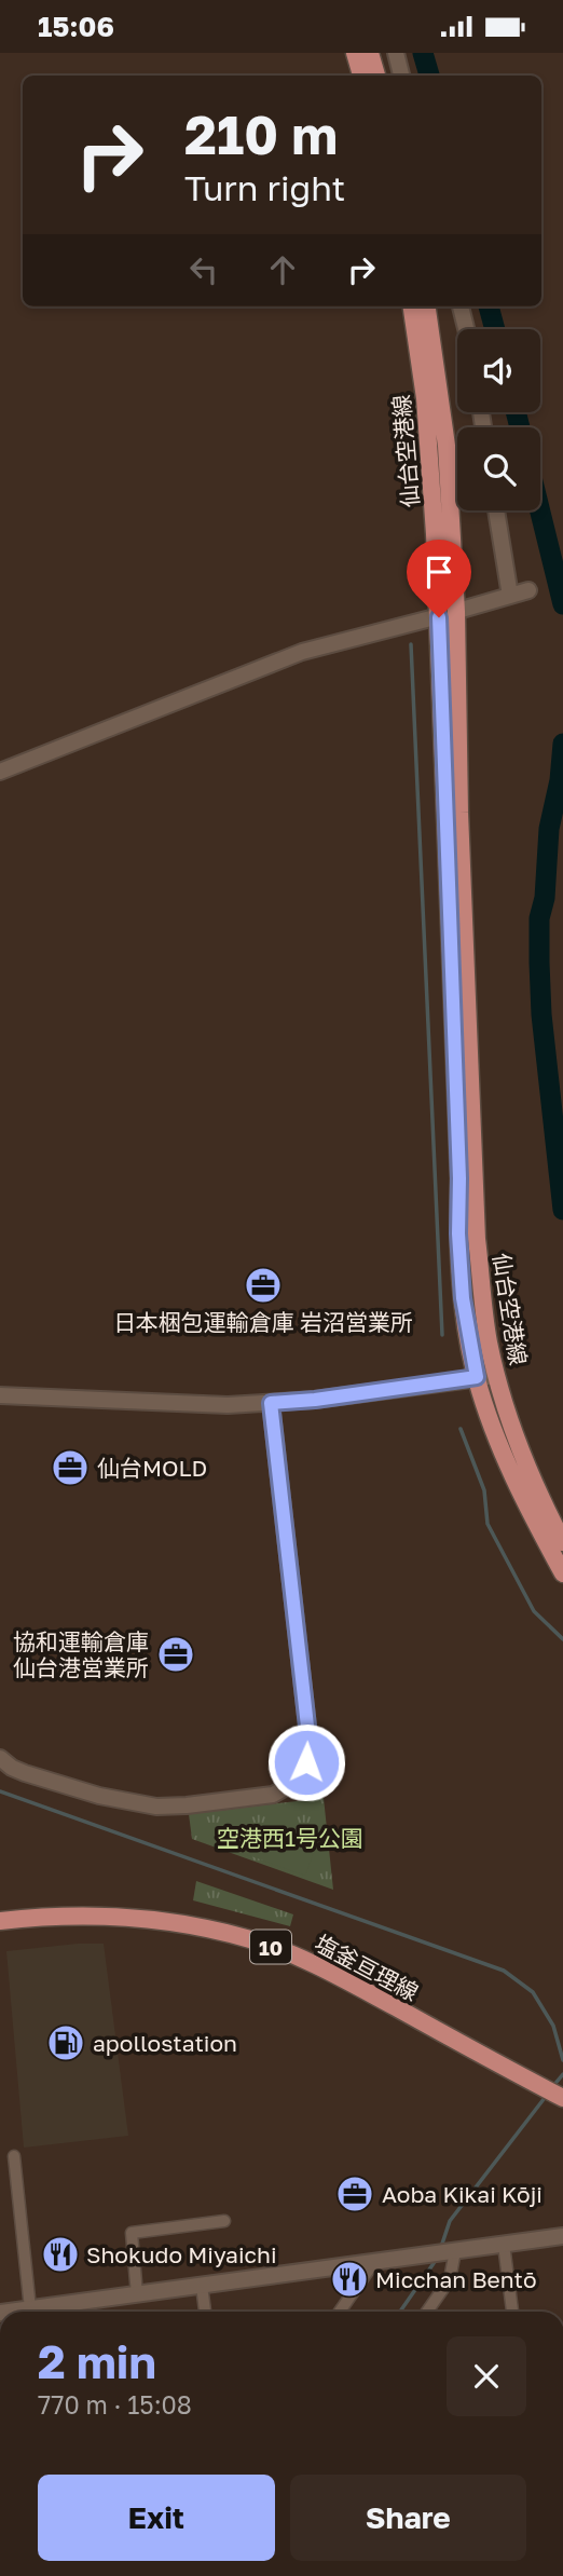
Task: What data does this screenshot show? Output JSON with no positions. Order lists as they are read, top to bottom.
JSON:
{
  "streets": {
    "main road": ["仙台空港線", "10", "塩釜亘理線"]
  },
  "parks": ["空港西1号公園"],
  "places": {
    "office": [
      "日本梱包運輸倉庫 岩沼営業所",
      "仙台MOLD",
      "協和運輸倉庫 仙台港営業所",
      "Aoba Kikai Kōji"
    ],
    "fuel station": ["apollostation"],
    "restaurant": ["Shokudo Miyaichi", "Micchan Bentō"]
  },
  "page": {
    "status": "15:06",
    "turn": ["210 m", "Turn right"],
    "heading": ["2 min", "770 m · 15:08"],
    "buttons": ["Exit", "Share"]
  }
}
